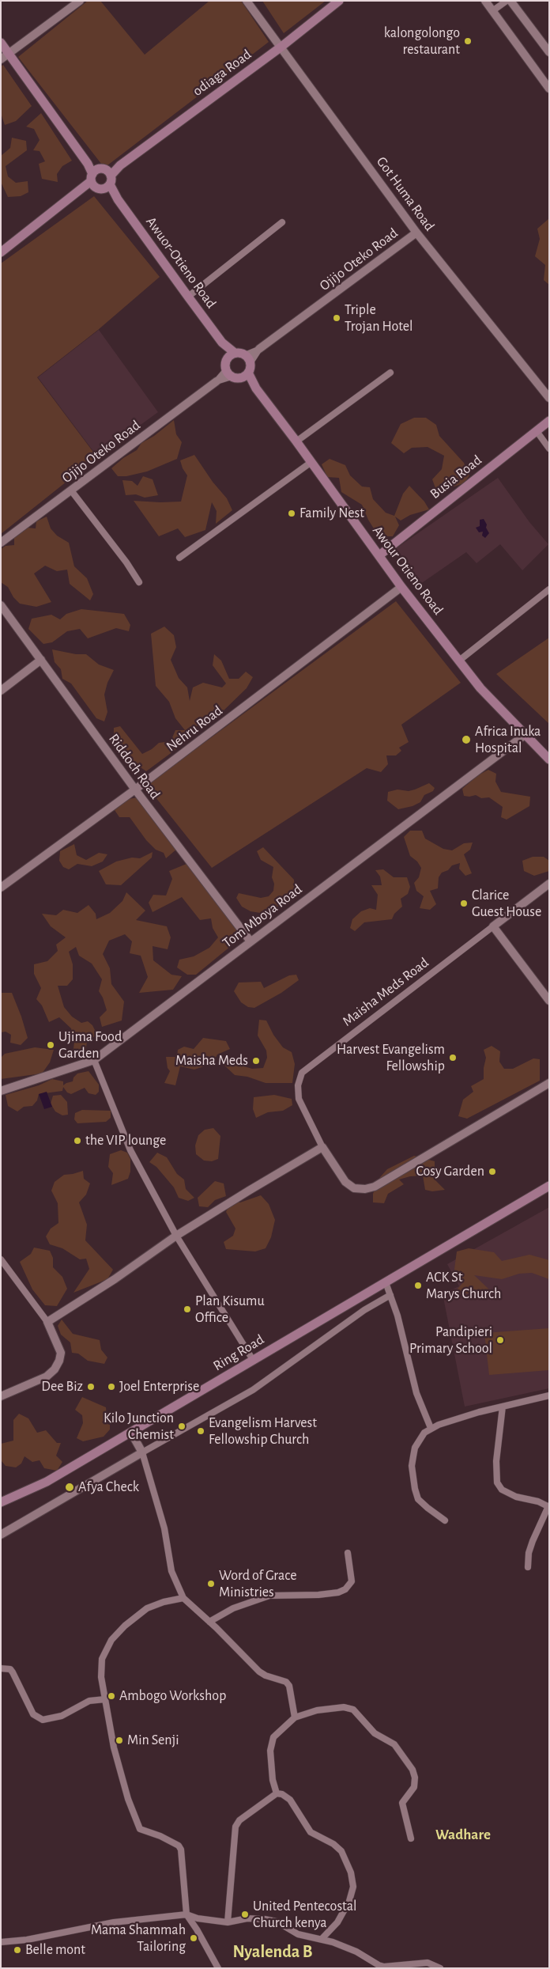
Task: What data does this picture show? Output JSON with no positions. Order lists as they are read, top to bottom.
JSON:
{
  "streets": {
    "main road": [
      "odiaga Road",
      "Awuor-Otieno Road",
      "Busia Road",
      "Awour Otieno Road",
      "Ring Road"
    ],
    "street": [
      "Got Huma Road",
      "Ojijo Oteko Road",
      "Nehru Road",
      "Riddoch Road",
      "Tom Mboya Road",
      "Maisha Meds Road"
    ]
  },
  "crossings": [
    ["odiaga Road", "Got Huma Road"],
    ["odiaga Road", "Awuor-Otieno Road"],
    ["Got Huma Road", "Ojijo Oteko Road"],
    ["Ojijo Oteko Road", "Awuor-Otieno Road"],
    ["Busia Road", "Awour Otieno Road"],
    ["Awour Otieno Road", "Nehru Road"],
    ["Awour Otieno Road", "Tom Mboya Road"],
    ["Nehru Road", "Riddoch Road"],
    ["Riddoch Road", "Tom Mboya Road"]
  ],
  "districts": ["Wadhare", "Nyalenda B"],
  "places": [
    "kalongolongo restaurant",
    "Triple Trojan Hotel",
    "Family Nest",
    "Africa Inuka Hospital",
    "Clarice Guest House",
    "Ujima Food Garden",
    "Harvest Evangelism Fellowship",
    "Maisha Meds",
    "the VIP lounge",
    "Cosy Garden",
    "ACK St Marys Church",
    "Plan Kisumu Office",
    "Pandipieri Primary School",
    "Dee Biz",
    "Joel Enterprise",
    "Kilo Junction Chemist",
    "Evangelism Harvest Fellowship Church",
    "Afya Check",
    "Word of Grace Ministries",
    "Ambogo Workshop",
    "Min Senji",
    "United Pentecostal Church kenya",
    "Mama Shammah Tailoring",
    "Belle mont"
  ]
}
